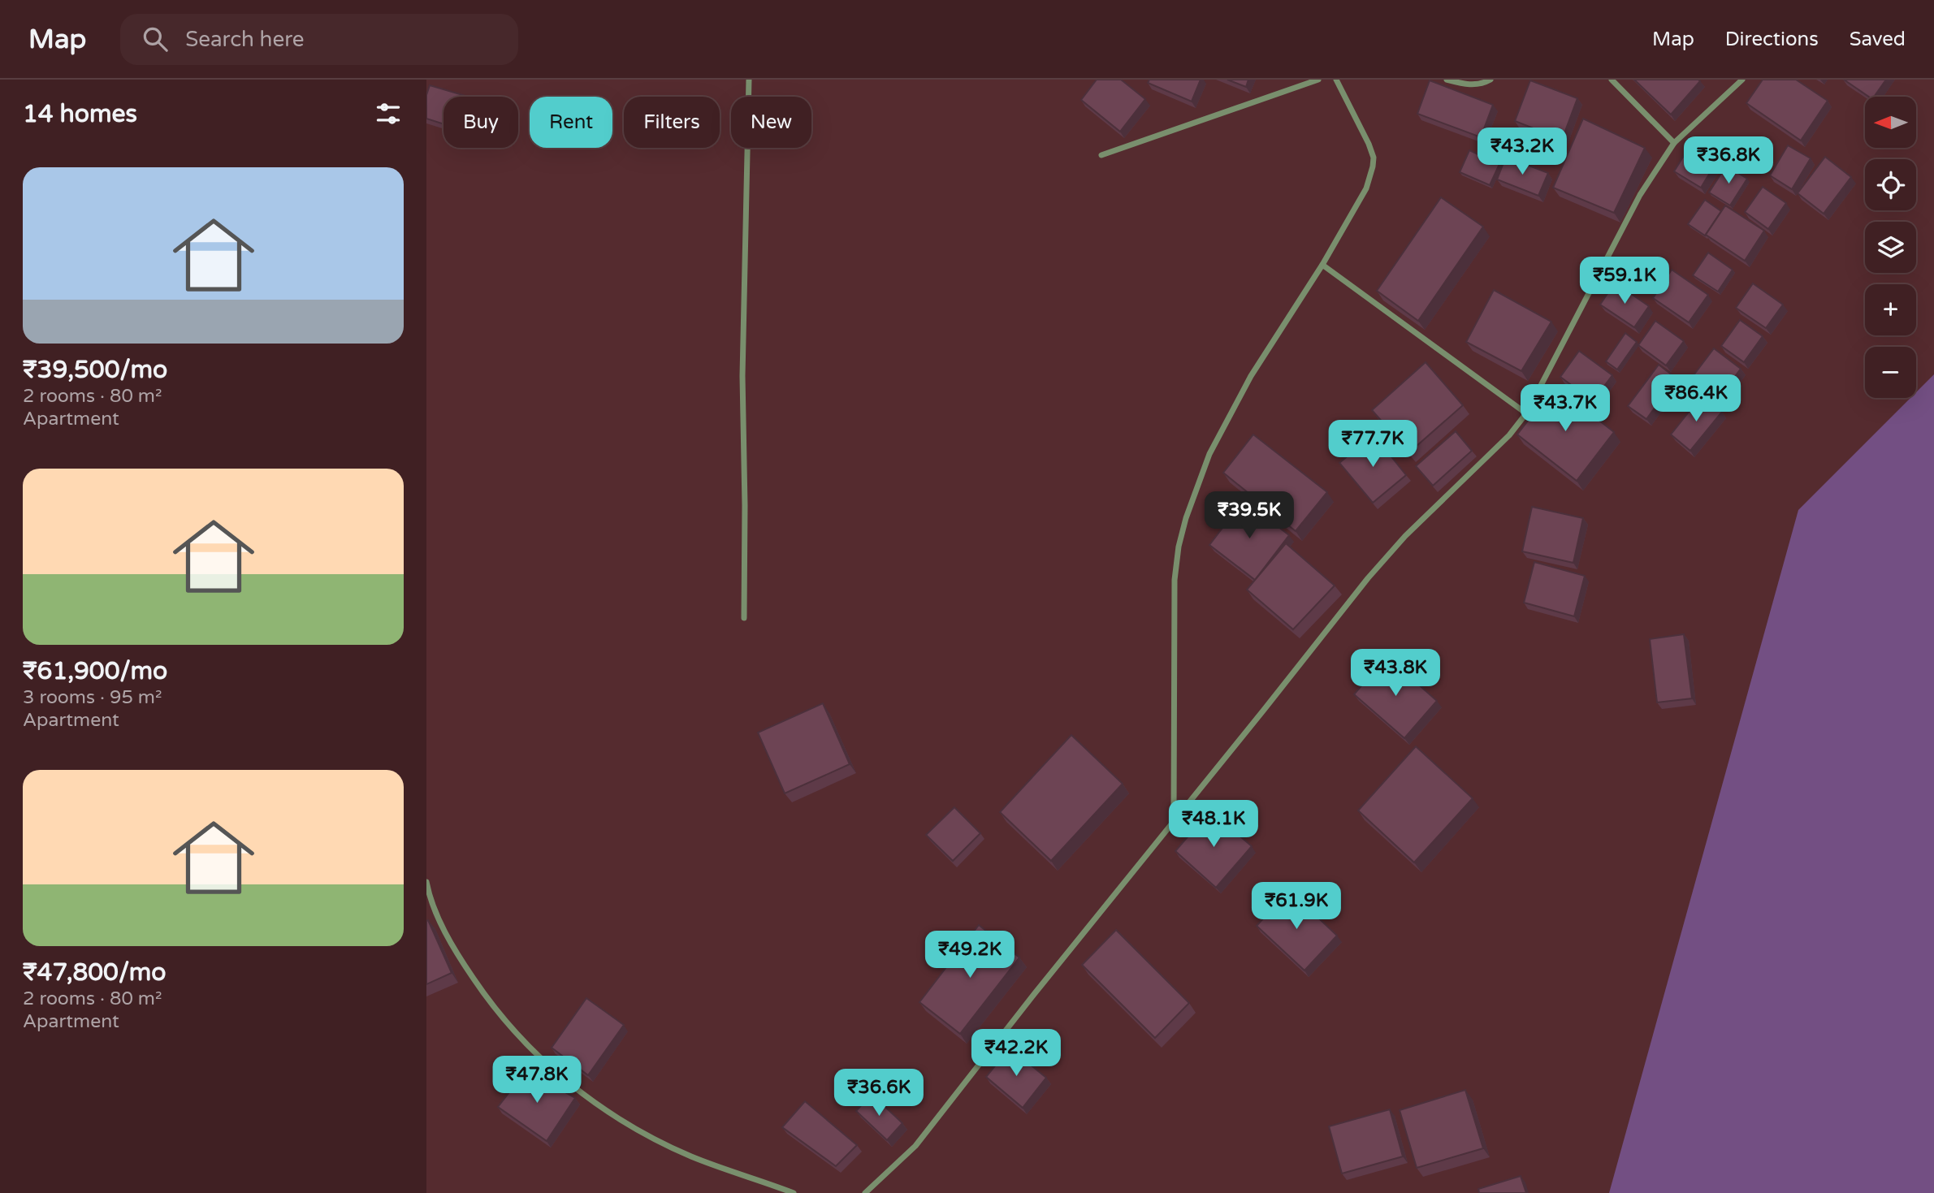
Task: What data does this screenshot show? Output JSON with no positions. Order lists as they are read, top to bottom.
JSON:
{
  "north": "left",
  "page": {
    "header": "Map",
    "search": "Search here",
    "nav": ["Map", "Directions", "Saved"],
    "heading": "14 homes",
    "map_buttons": ["+", "−"],
    "chip": [
      "Buy",
      "Rent",
      "Filters",
      "New"
    ],
    "price": [
      "₹43.2K",
      "₹36.8K",
      "₹59.1K",
      "₹86.4K",
      "₹43.7K",
      "₹77.7K",
      "₹39.5K",
      "₹43.8K",
      "₹48.1K",
      "₹61.9K",
      "₹49.2K",
      "₹42.2K",
      "₹47.8K",
      "₹36.6K"
    ],
    "list": [
      {
        "name": "₹39,500/mo",
        "note": "2 rooms · 80 m² · Apartment"
      },
      {
        "name": "₹61,900/mo",
        "note": "3 rooms · 95 m² · Apartment"
      },
      {
        "name": "₹47,800/mo",
        "note": "2 rooms · 80 m² · Apartment"
      }
    ]
  }
}
